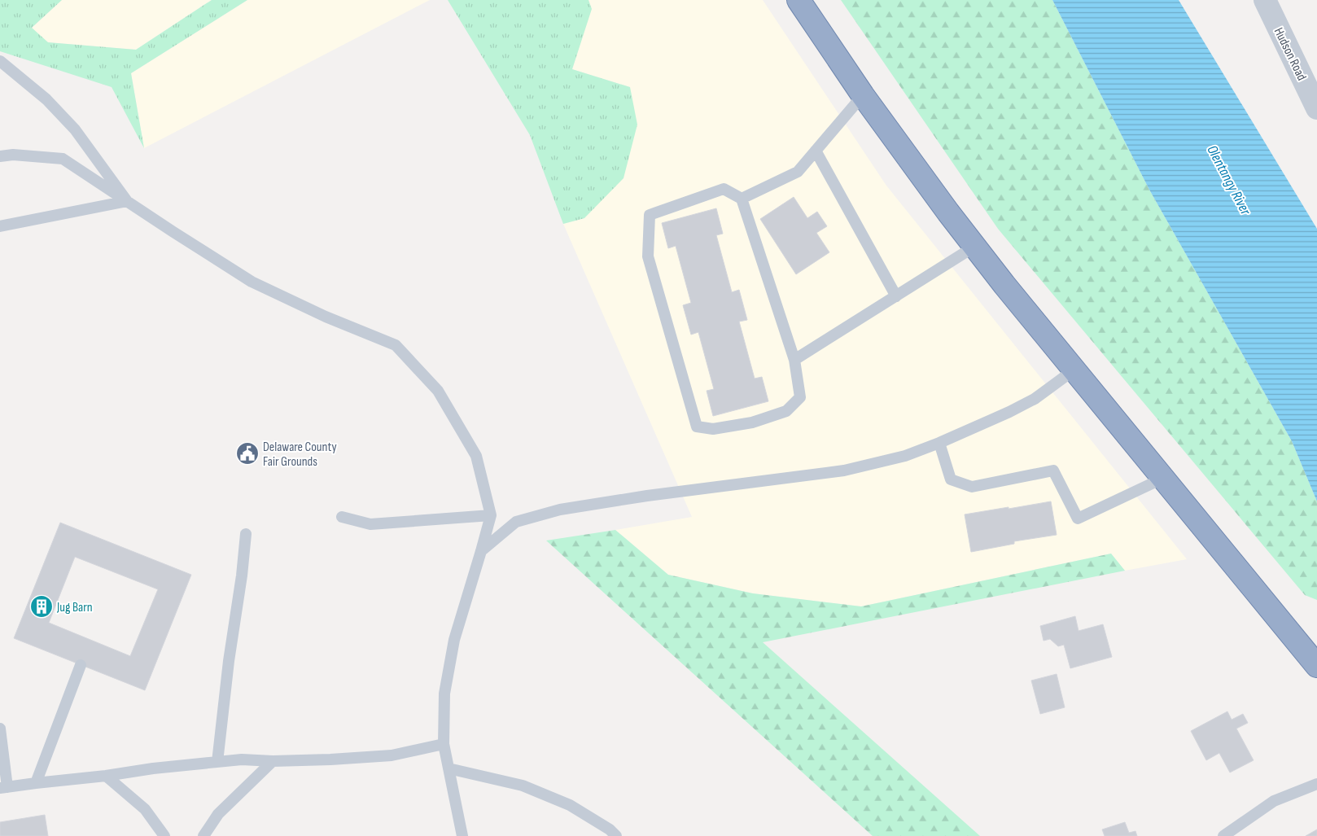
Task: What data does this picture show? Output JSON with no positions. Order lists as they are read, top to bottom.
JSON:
{
  "streets": {
    "street": ["Hudson Road"]
  },
  "water": ["Olentangy River"],
  "places": {
    "public building": ["Delaware County Fair Grounds"],
    "building": ["Jug Barn"]
  }
}
